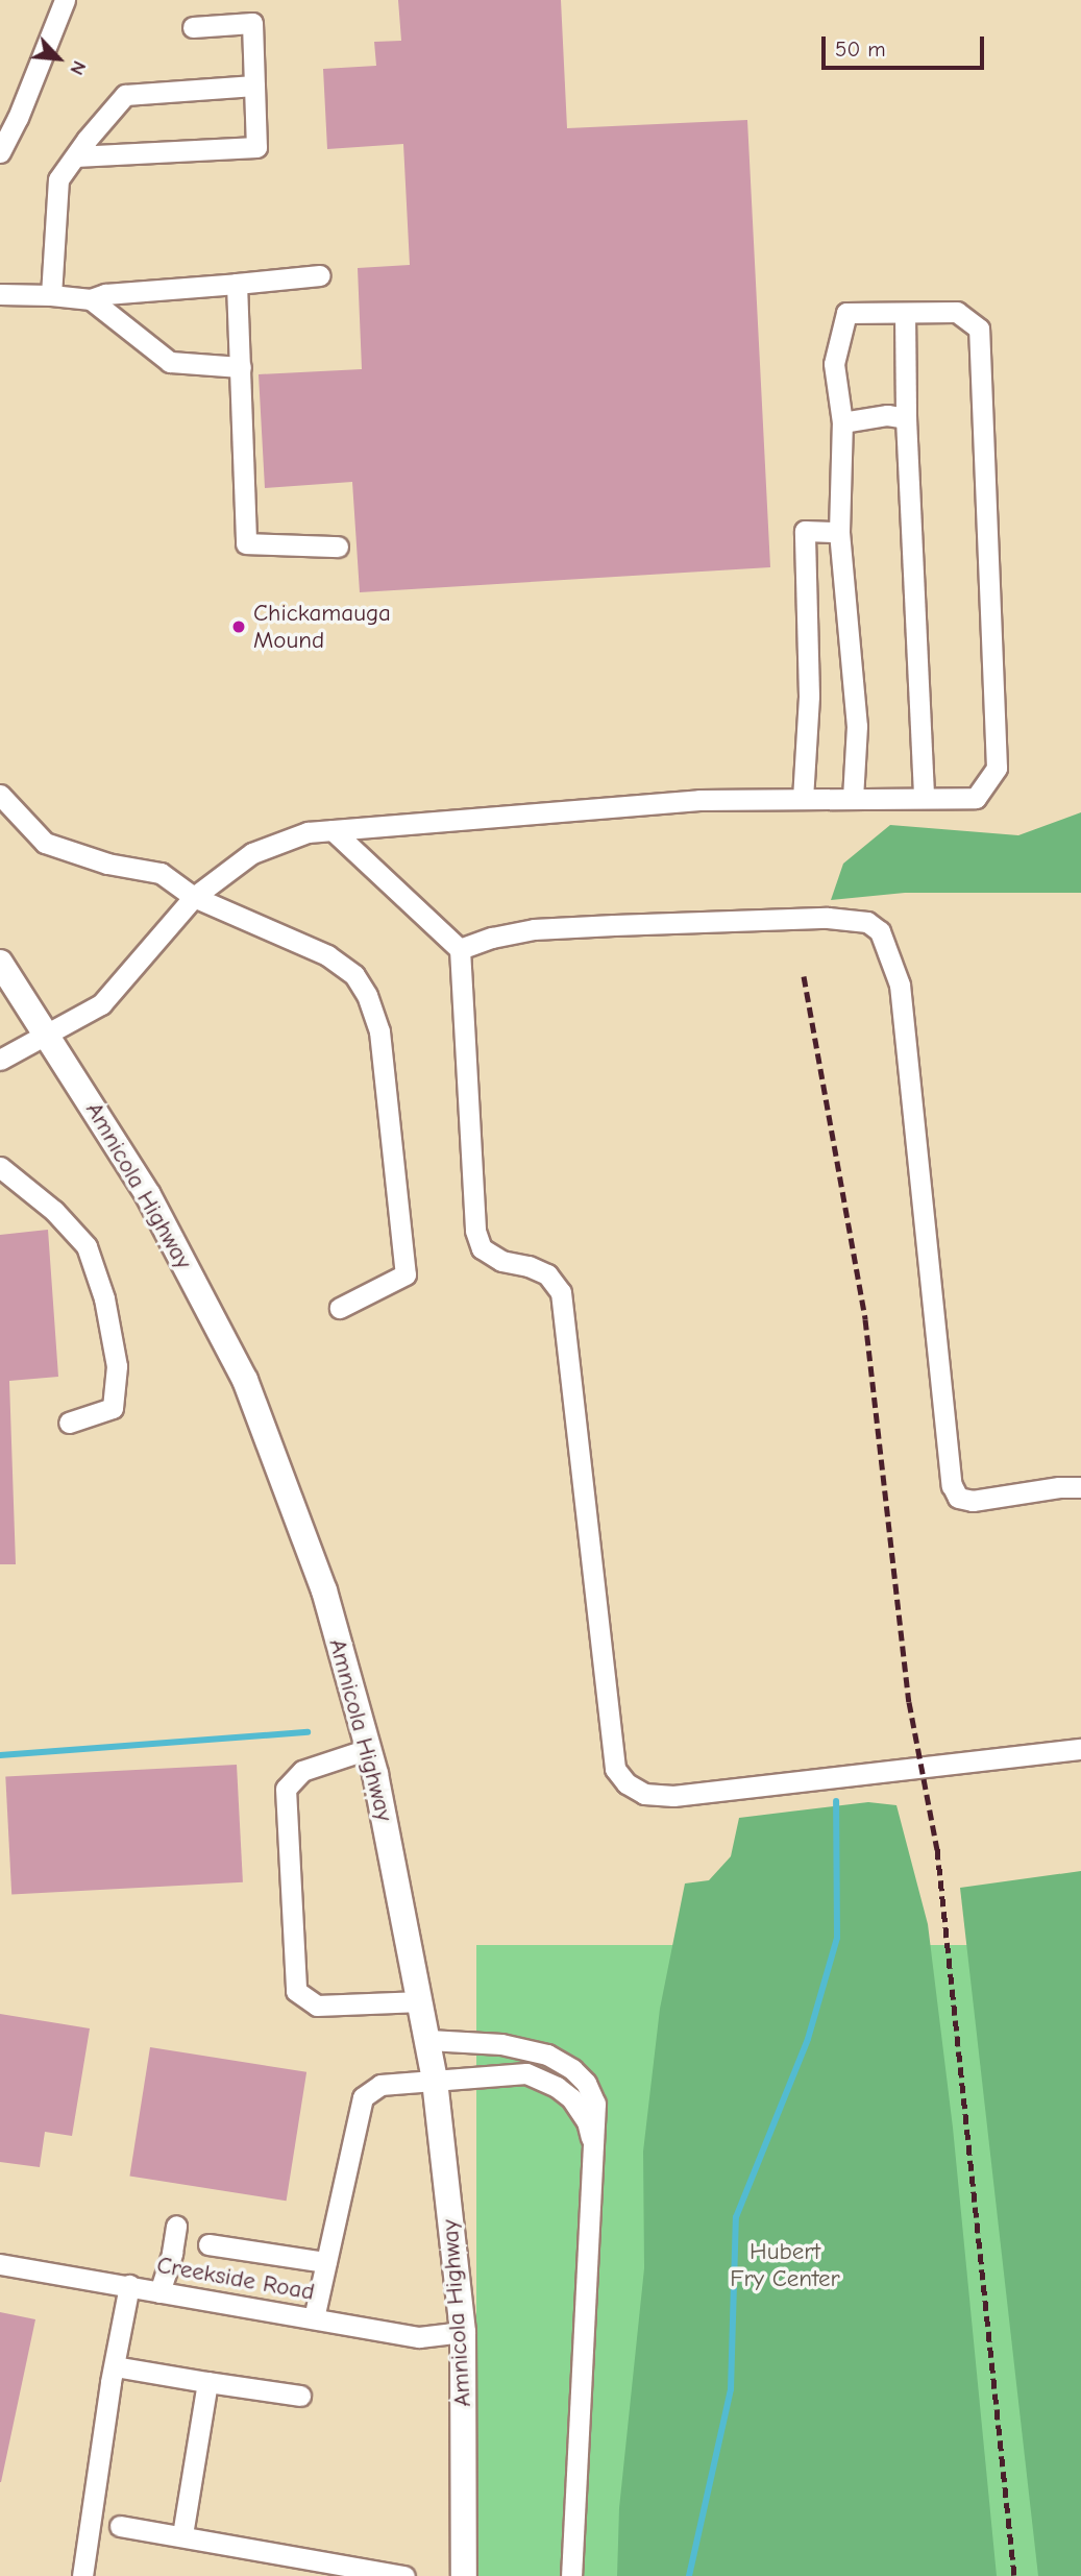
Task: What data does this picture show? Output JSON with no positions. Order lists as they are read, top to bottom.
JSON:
{
  "streets": {
    "main road": ["Amnicola Highway"],
    "street": ["Creekside Road"]
  },
  "crossings": [
    ["Amnicola Highway", "Creekside Road"]
  ],
  "parks": ["Hubert Fry Center"],
  "places": ["Chickamauga Mound"],
  "scale_bar": "50 m",
  "north": "bottom right"
}
